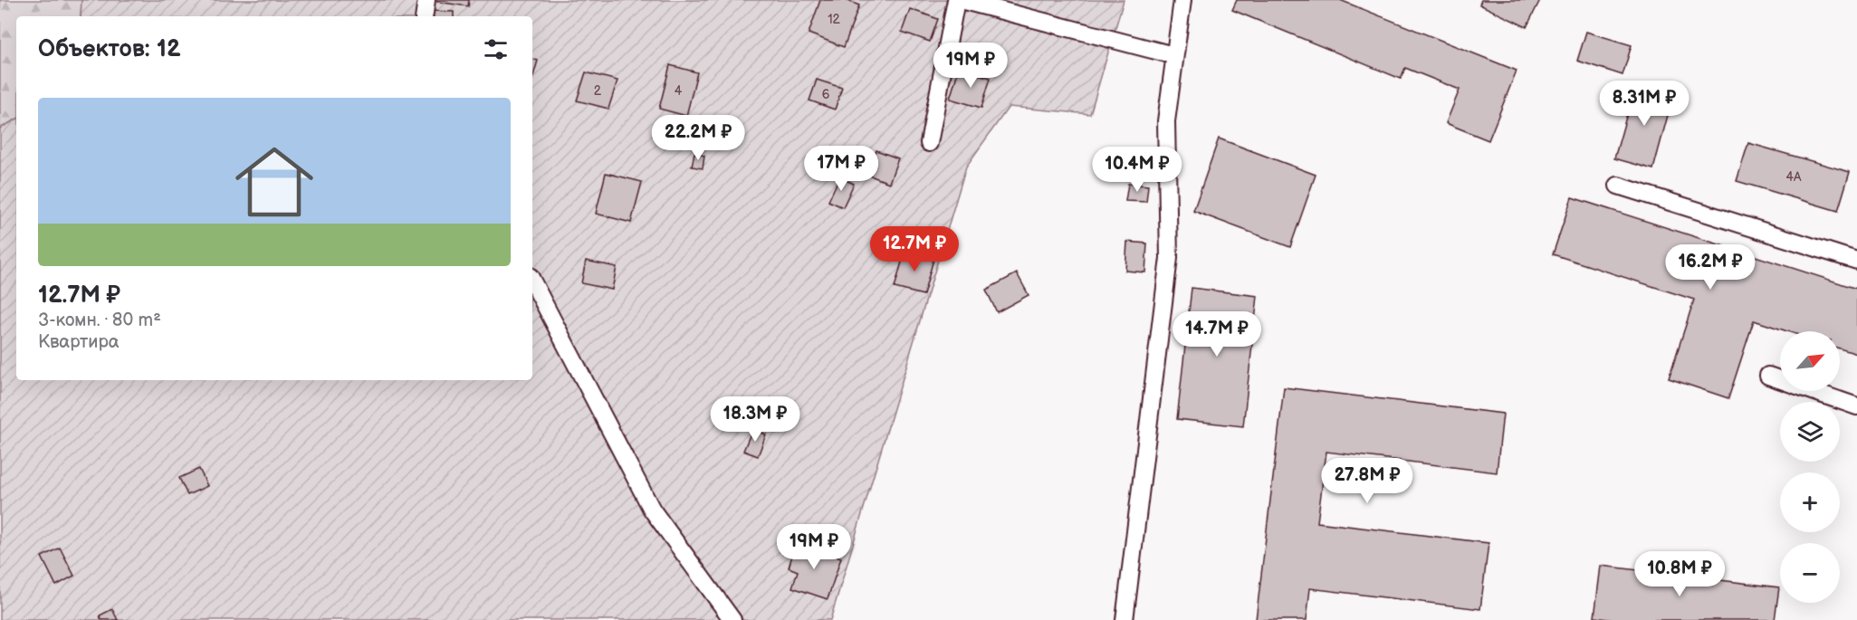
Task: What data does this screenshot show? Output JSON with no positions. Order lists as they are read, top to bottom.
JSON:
{
  "house_numbers": [
    "12",
    "2",
    "4",
    "6",
    "4А"
  ],
  "north": "top right",
  "page": {
    "heading": "Объектов: 12",
    "price": [
      "19M ₽",
      "8.31M ₽",
      "22.2M ₽",
      "17M ₽",
      "10.4M ₽",
      "12.7M ₽",
      "16.2M ₽",
      "14.7M ₽",
      "18.3M ₽",
      "27.8M ₽",
      "19M ₽",
      "10.8M ₽"
    ],
    "list": [
      {
        "name": "12.7M ₽",
        "note": "3-комн. · 80 m² · Квартира"
      }
    ],
    "map_buttons": ["+", "−"]
  }
}
